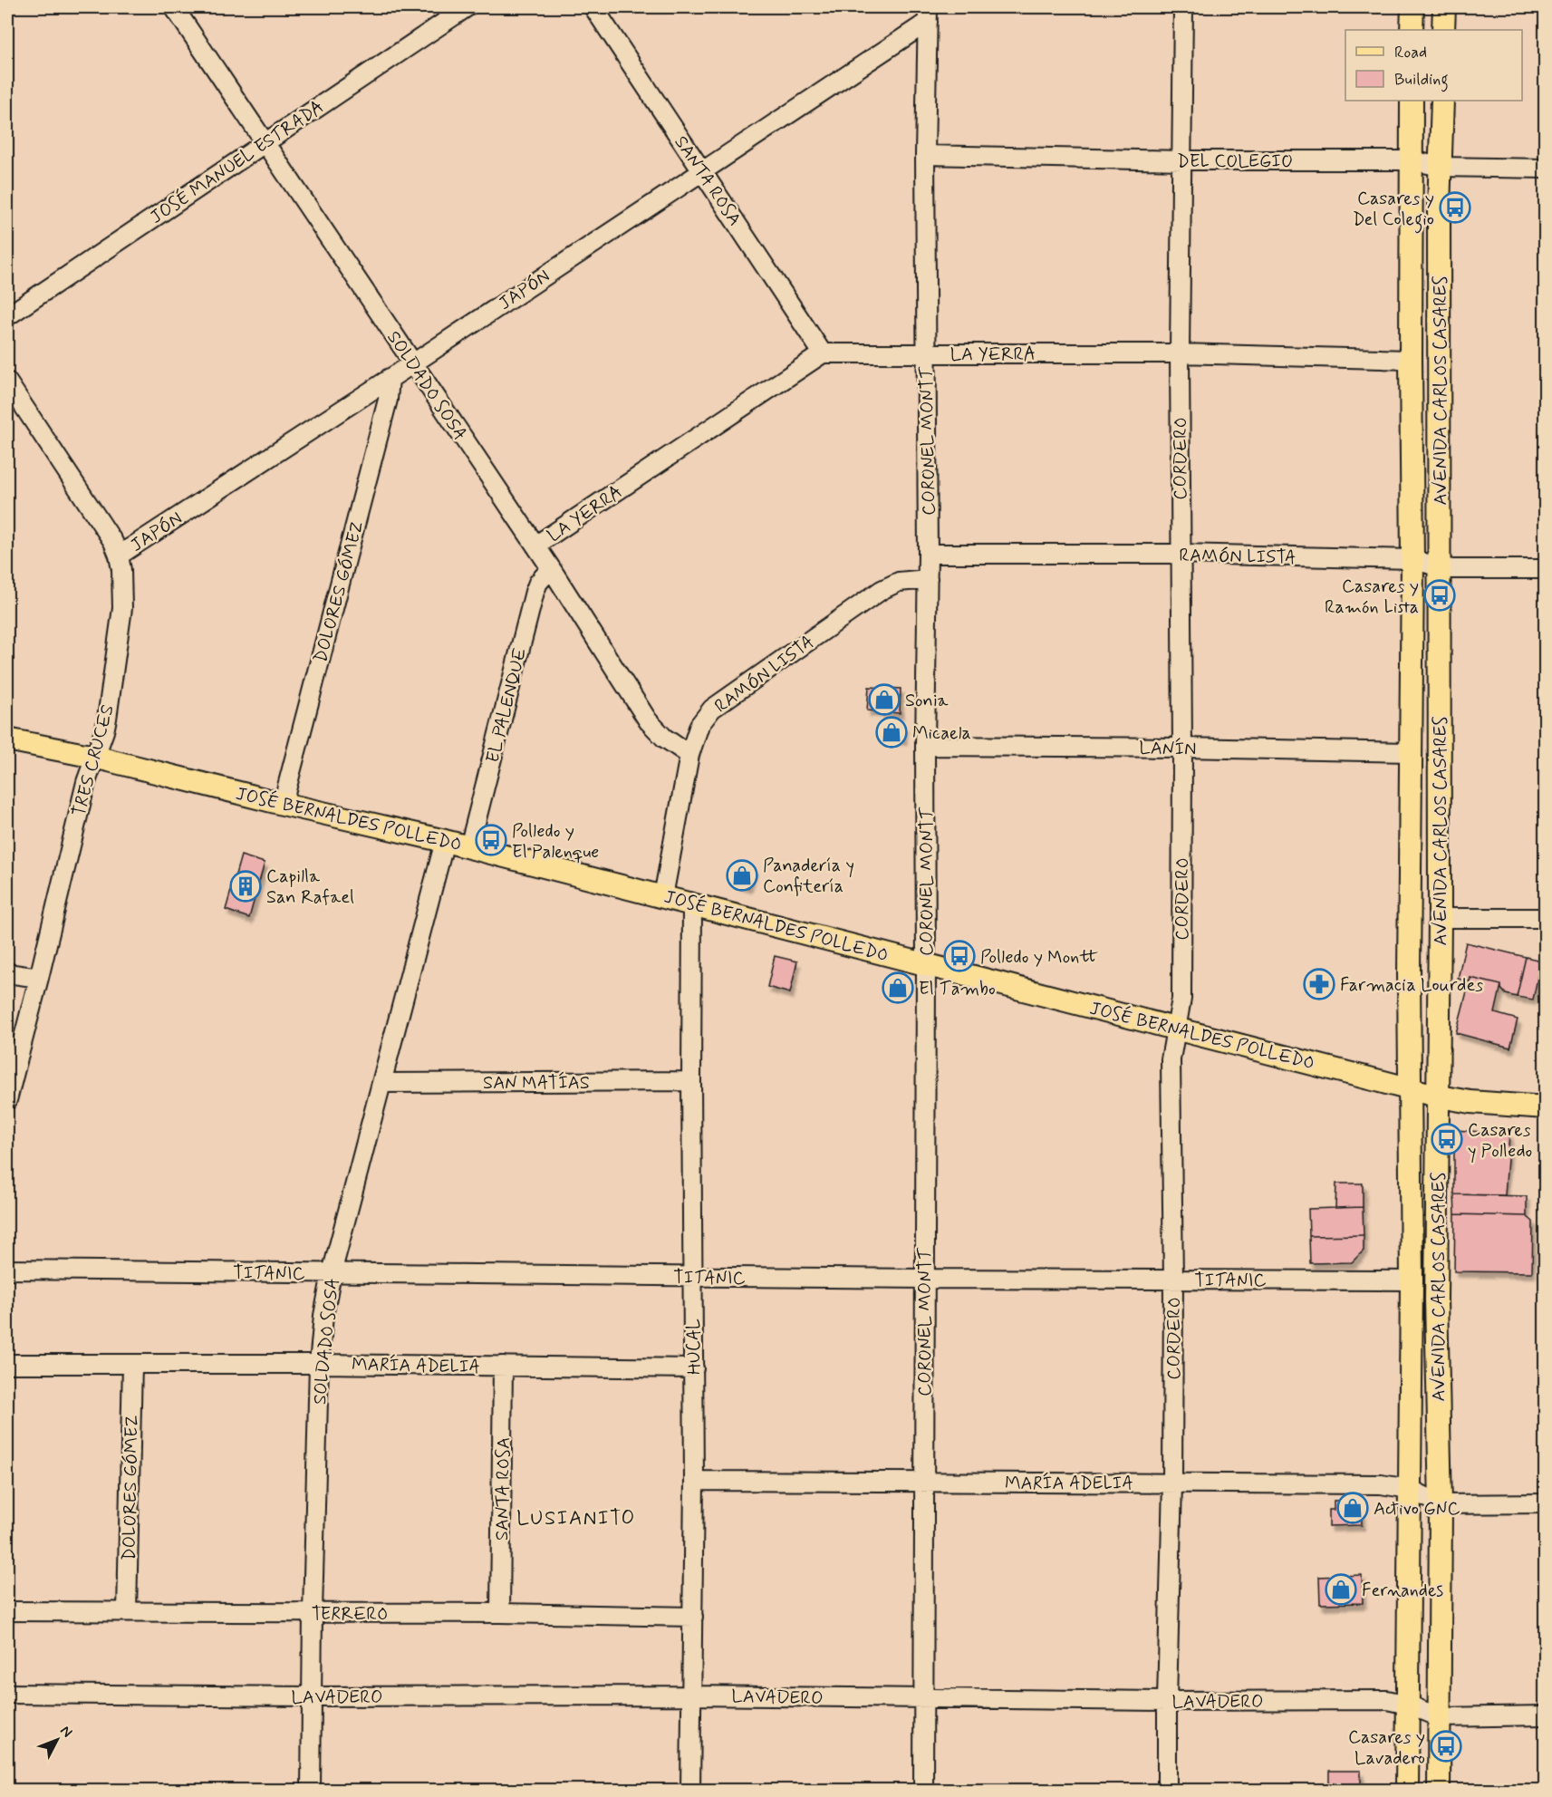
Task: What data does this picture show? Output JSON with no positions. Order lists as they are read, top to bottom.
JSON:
{
  "streets": {
    "main road": ["AVENIDA CARLOS CASARES", "JOSÉ BERNALDES POLLEDO"],
    "street": [
      "DEL COLEGIO",
      "JOSÉ MANUEL ESTRADA",
      "SANTA ROSA",
      "JAPÓN",
      "LA YERRA",
      "SOLDADO SOSA",
      "CORONEL MONTT",
      "CORDERO",
      "RAMÓN LISTA",
      "DOLORES GÓMEZ",
      "EL PALENQUE",
      "LANÍN",
      "TRES CRUCES",
      "SAN MATÍAS",
      "TITANIC",
      "HUCAL",
      "MARÍA ADELIA",
      "TERRERO",
      "LAVADERO"
    ]
  },
  "crossings": [
    ["DEL COLEGIO", "AVENIDA CARLOS CASARES"],
    ["DEL COLEGIO", "CORONEL MONTT"],
    ["DEL COLEGIO", "CORDERO"],
    ["JOSÉ MANUEL ESTRADA", "SOLDADO SOSA"],
    ["SANTA ROSA", "JAPÓN"],
    ["SANTA ROSA", "LA YERRA"],
    ["SANTA ROSA", "MARÍA ADELIA"],
    ["SANTA ROSA", "TERRERO"],
    ["JAPÓN", "SOLDADO SOSA"],
    ["JAPÓN", "CORONEL MONTT"],
    ["JAPÓN", "DOLORES GÓMEZ"],
    ["JAPÓN", "TRES CRUCES"],
    ["LA YERRA", "SOLDADO SOSA"],
    ["LA YERRA", "AVENIDA CARLOS CASARES"],
    ["LA YERRA", "CORONEL MONTT"],
    ["LA YERRA", "CORDERO"],
    ["SOLDADO SOSA", "RAMÓN LISTA"],
    ["SOLDADO SOSA", "EL PALENQUE"],
    ["SOLDADO SOSA", "JOSÉ BERNALDES POLLEDO"],
    ["SOLDADO SOSA", "SAN MATÍAS"],
    ["SOLDADO SOSA", "TITANIC"],
    ["SOLDADO SOSA", "MARÍA ADELIA"],
    ["SOLDADO SOSA", "TERRERO"],
    ["SOLDADO SOSA", "LAVADERO"],
    ["AVENIDA CARLOS CASARES", "RAMÓN LISTA"],
    ["AVENIDA CARLOS CASARES", "LANÍN"],
    ["AVENIDA CARLOS CASARES", "JOSÉ BERNALDES POLLEDO"],
    ["AVENIDA CARLOS CASARES", "TITANIC"],
    ["AVENIDA CARLOS CASARES", "MARÍA ADELIA"],
    ["AVENIDA CARLOS CASARES", "LAVADERO"],
    ["CORONEL MONTT", "RAMÓN LISTA"],
    ["CORONEL MONTT", "LANÍN"],
    ["CORONEL MONTT", "JOSÉ BERNALDES POLLEDO"],
    ["CORONEL MONTT", "TITANIC"],
    ["CORONEL MONTT", "MARÍA ADELIA"],
    ["CORONEL MONTT", "LAVADERO"],
    ["CORDERO", "RAMÓN LISTA"],
    ["CORDERO", "LANÍN"],
    ["CORDERO", "JOSÉ BERNALDES POLLEDO"],
    ["CORDERO", "TITANIC"],
    ["CORDERO", "MARÍA ADELIA"],
    ["CORDERO", "LAVADERO"],
    ["RAMÓN LISTA", "JOSÉ BERNALDES POLLEDO"],
    ["DOLORES GÓMEZ", "JOSÉ BERNALDES POLLEDO"],
    ["DOLORES GÓMEZ", "MARÍA ADELIA"],
    ["DOLORES GÓMEZ", "TERRERO"],
    ["EL PALENQUE", "JOSÉ BERNALDES POLLEDO"],
    ["TRES CRUCES", "JOSÉ BERNALDES POLLEDO"],
    ["JOSÉ BERNALDES POLLEDO", "HUCAL"],
    ["SAN MATÍAS", "HUCAL"],
    ["TITANIC", "HUCAL"],
    ["HUCAL", "MARÍA ADELIA"],
    ["HUCAL", "TERRERO"],
    ["HUCAL", "LAVADERO"]
  ],
  "districts": ["LUSIANITO"],
  "places": {
    "bus stop": [
      "Casares y Del Colegio",
      "Casares y Ramón Lista",
      "Polledo y El Palenque",
      "Polledo y Montt",
      "Casares y Polledo",
      "Casares y Lavadero"
    ],
    "shop": [
      "Sonia",
      "Micaela",
      "Panadería y Confitería",
      "El Tambo",
      "Activo GNC",
      "Fernandes"
    ],
    "building": ["Capilla San Rafael"],
    "pharmacy": ["Farmacia Lourdes"]
  },
  "legend": ["Road", "Building"],
  "north": "top right"
}
